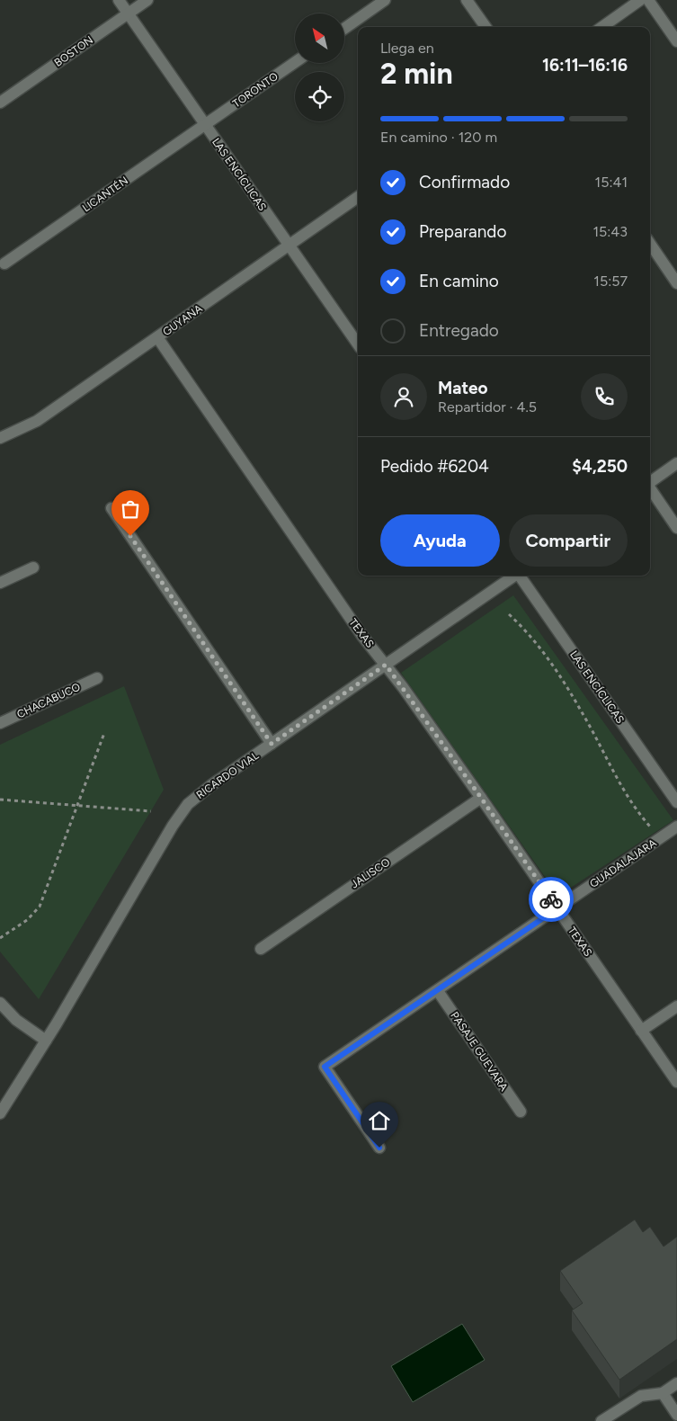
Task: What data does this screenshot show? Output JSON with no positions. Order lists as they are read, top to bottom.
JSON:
{
  "streets": {
    "street": [
      "BOSTON",
      "TORONTO",
      "LAS ENCÍCLICAS",
      "LICANTÉN",
      "GUYANA",
      "TEXAS",
      "CHACABUCO",
      "RICARDO VIAL",
      "GUADALAJARA",
      "JALISCO",
      "PASAJE GUEVARA"
    ]
  },
  "crossings": [
    ["BOSTON", "LAS ENCÍCLICAS"],
    ["TORONTO", "LAS ENCÍCLICAS"],
    ["TORONTO", "LICANTÉN"],
    ["LAS ENCÍCLICAS", "LICANTÉN"],
    ["LAS ENCÍCLICAS", "GUYANA"],
    ["GUYANA", "TEXAS"],
    ["TEXAS", "RICARDO VIAL"],
    ["TEXAS", "GUADALAJARA"],
    ["TEXAS", "JALISCO"],
    ["GUADALAJARA", "PASAJE GUEVARA"]
  ],
  "north": "top left",
  "page": {
    "heading": ["2 min", "Llega en", "16:11–16:16"],
    "panel": [
      "Mateo",
      "Repartidor · 4.5",
      "Pedido #6204",
      "$4,250"
    ],
    "bar": "En camino · 120 m",
    "list": [
      ["Confirmado", "15:41"],
      ["Preparando", "15:43"],
      ["En camino", "15:57"],
      "Entregado"
    ],
    "buttons": ["Ayuda", "Compartir"]
  }
}
